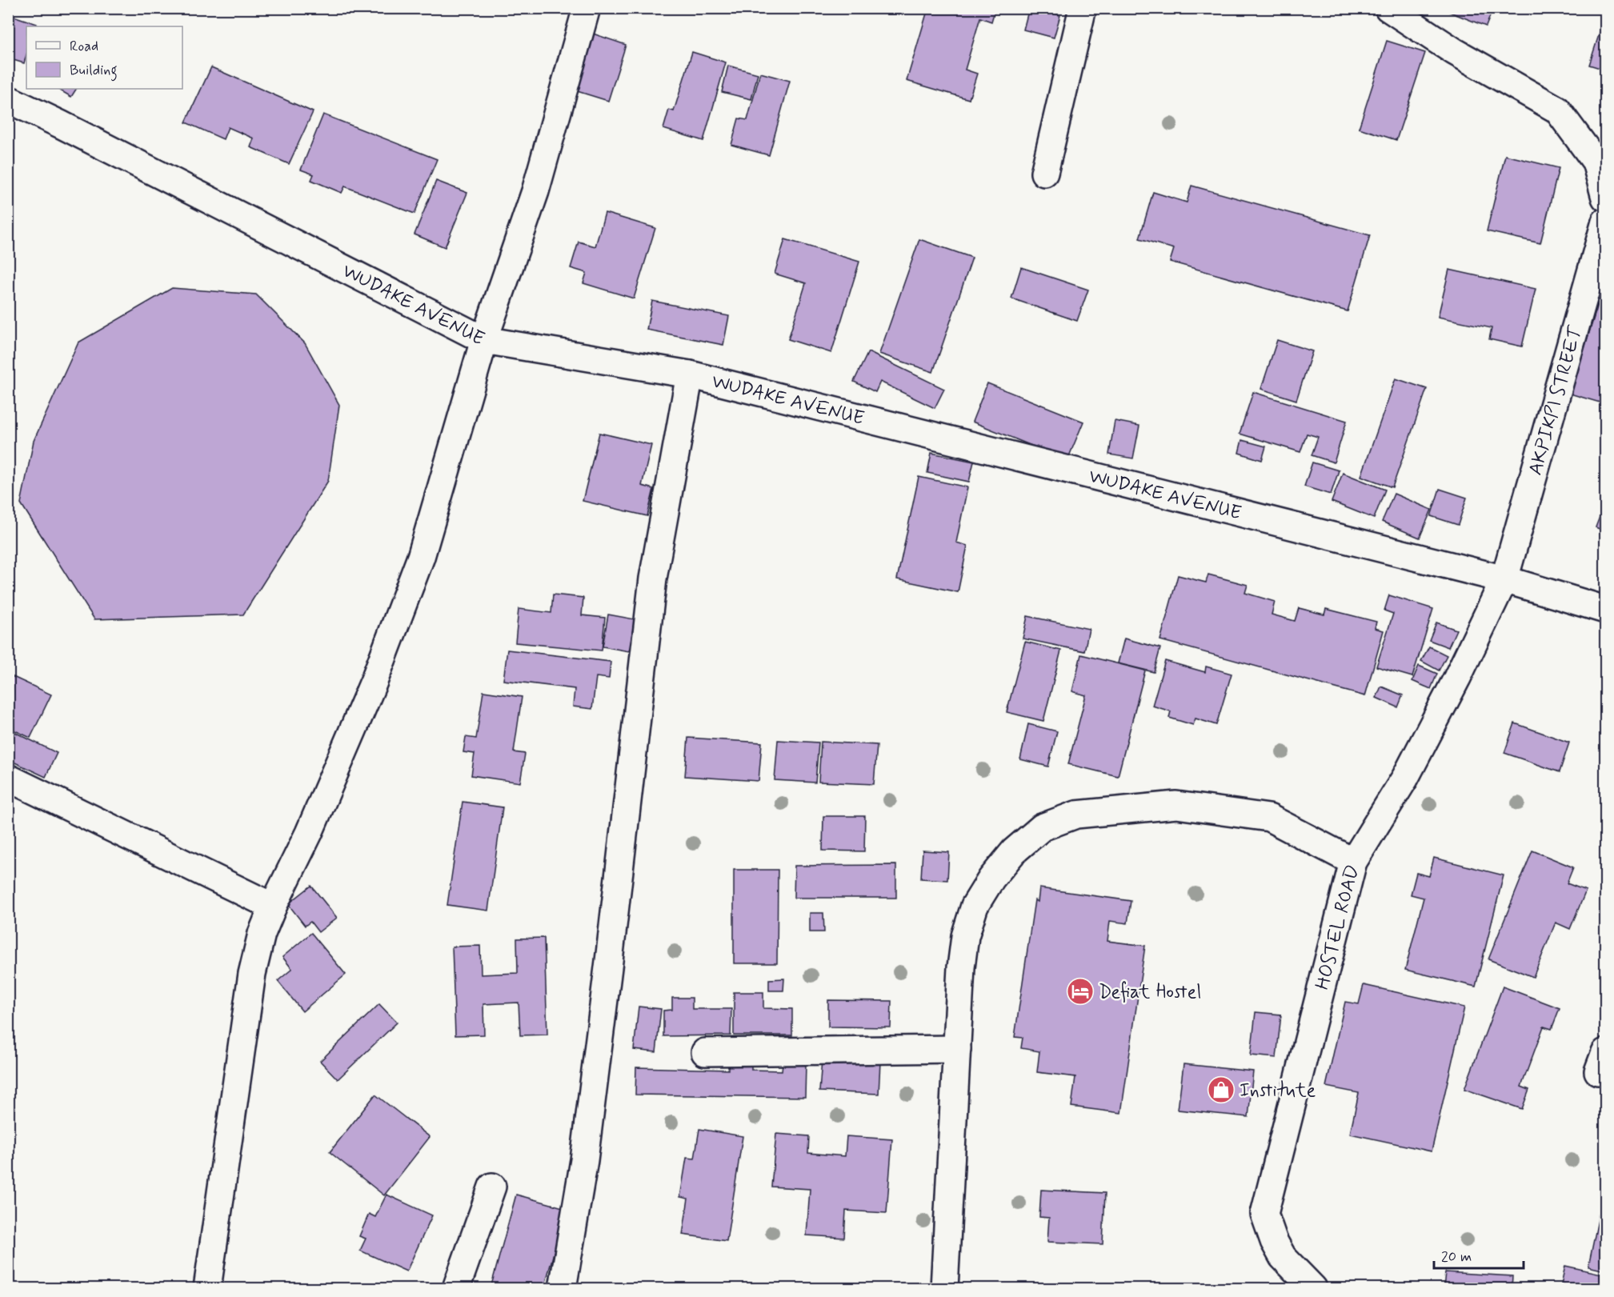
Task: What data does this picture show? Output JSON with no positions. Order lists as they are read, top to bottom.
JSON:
{
  "streets": {
    "street": ["WUDAKE AVENUE", "AKPIKPI STREET", "HOSTEL ROAD"]
  },
  "crossings": [
    ["WUDAKE AVENUE", "AKPIKPI STREET"],
    ["WUDAKE AVENUE", "HOSTEL ROAD"],
    ["AKPIKPI STREET", "HOSTEL ROAD"]
  ],
  "places": {
    "hotel": ["Defiat Hostel"],
    "shop": ["Institute"]
  },
  "legend": ["Road", "Building"],
  "scale_bar": "20 m"
}
